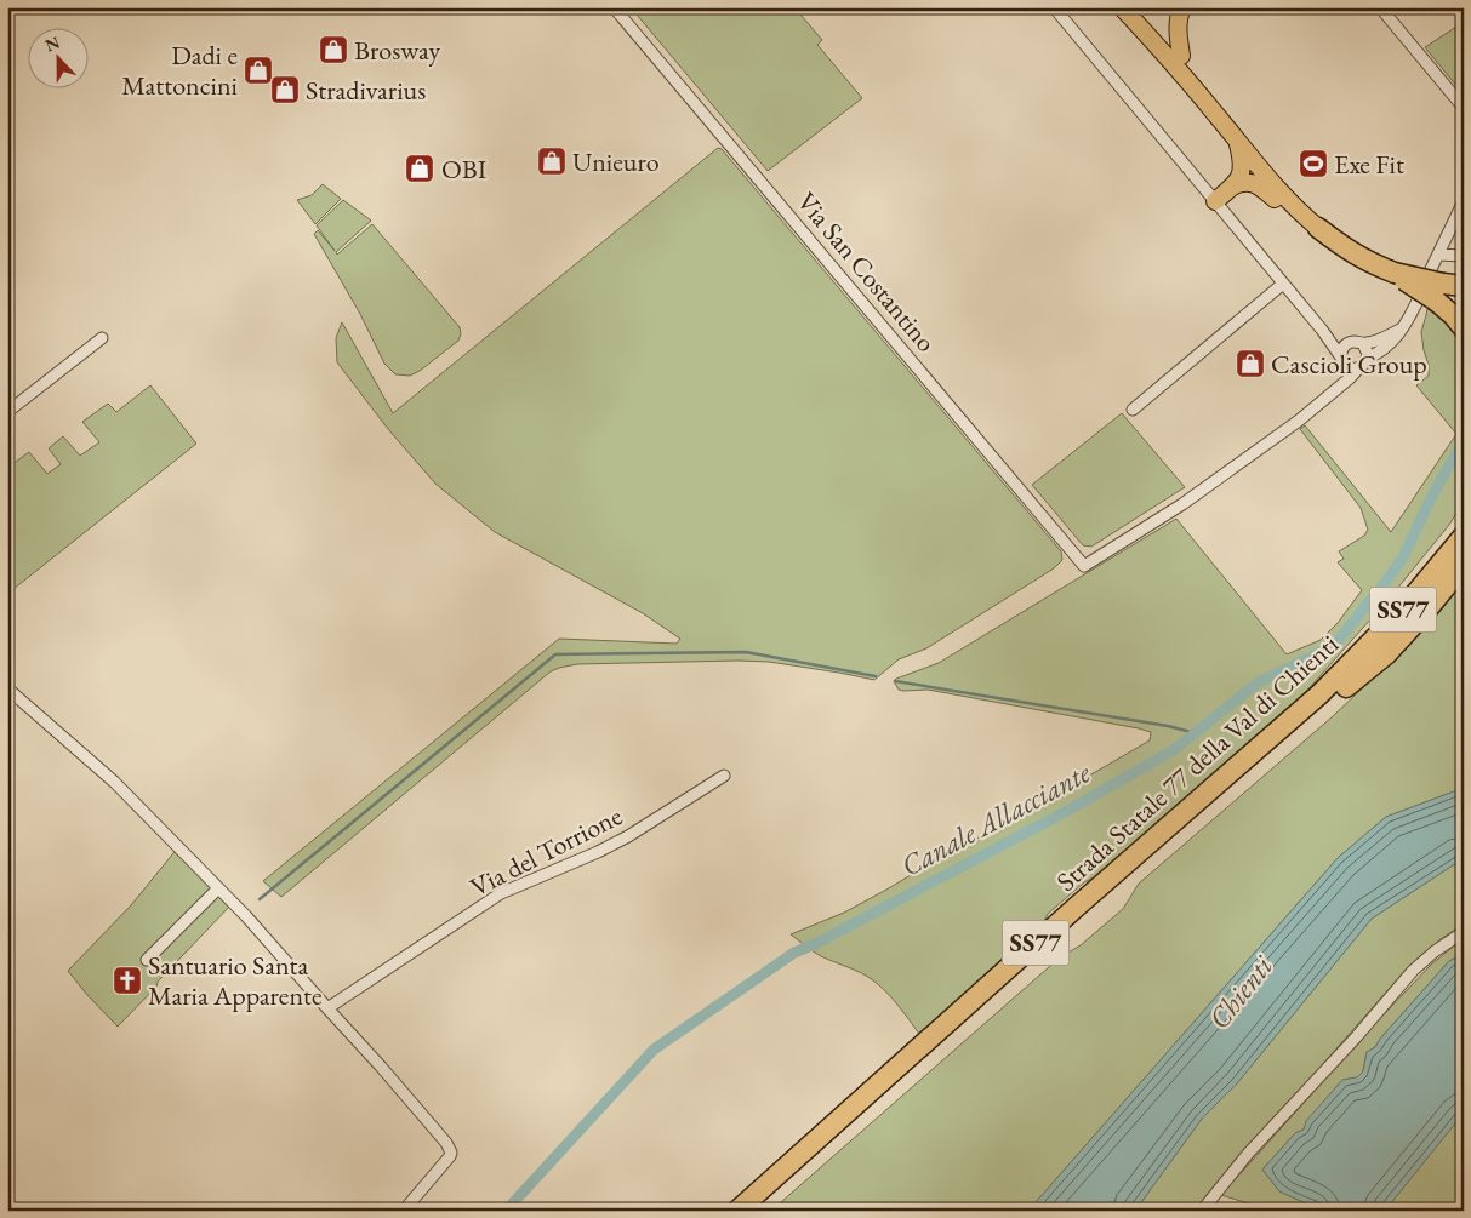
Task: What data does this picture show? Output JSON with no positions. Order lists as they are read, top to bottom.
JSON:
{
  "streets": {
    "highway": ["SS77", "Strada Statale 77 della Val di Chienti"],
    "street": ["Via San Costantino", "Via del Torrione"]
  },
  "water": ["Canale Allacciante", "Chienti"],
  "places": {
    "shop": [
      "Brosway",
      "Dadi e Mattoncini",
      "Stradivarius",
      "Unieuro",
      "OBI",
      "Cascioli Group"
    ],
    "sports": ["Exe Fit"],
    "church": ["Santuario Santa Maria Apparente"]
  },
  "north": "top"
}
